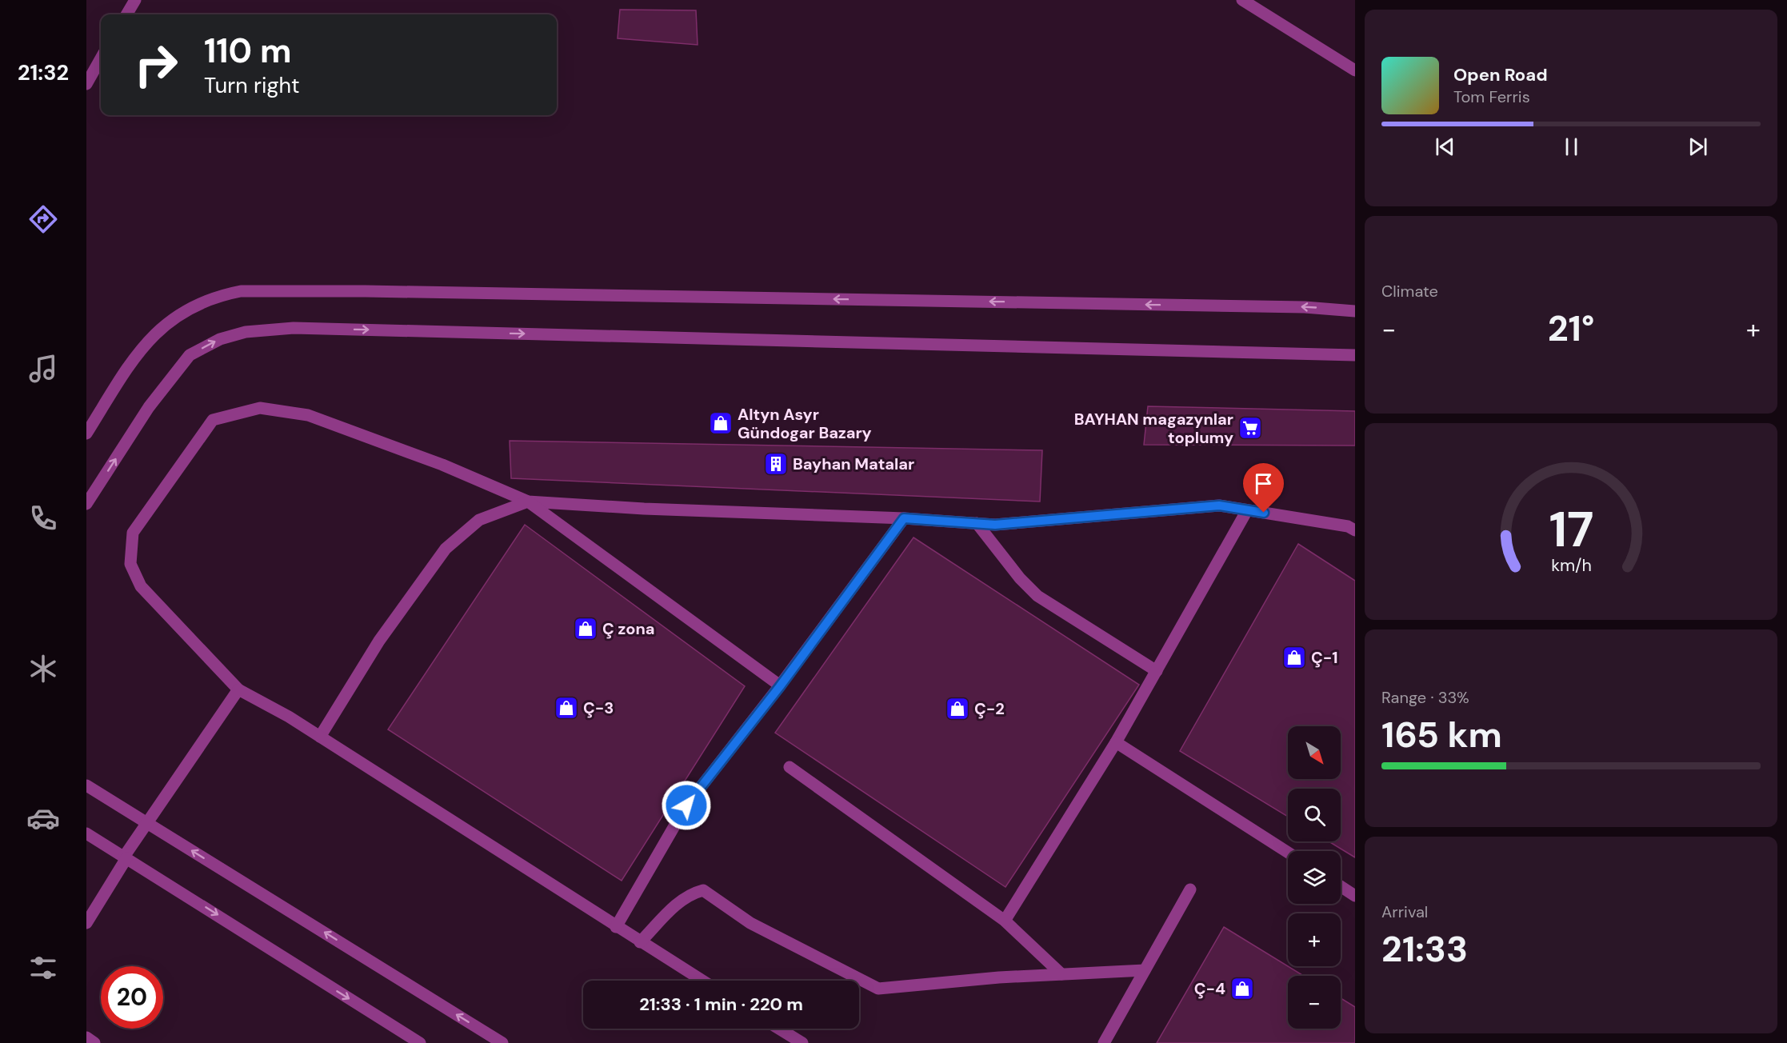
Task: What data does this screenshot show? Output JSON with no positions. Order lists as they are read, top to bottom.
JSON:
{
  "places": {
    "shop": [
      "Altyn Asyr Gündogar Bazary",
      "Ç zona",
      "Ç-1",
      "Ç-3",
      "Ç-2",
      "Ç-4"
    ],
    "supermarket": ["BAYHAN magazynlar toplumy"],
    "building": ["Bayhan Matalar"]
  },
  "north": "bottom right",
  "page": {
    "tabs": "21:32",
    "turn": ["110 m", "Turn right"],
    "song": ["Open Road", "Tom Ferris"],
    "tile": [
      "Climate",
      ["Range · 33%", "165 km"],
      ["Arrival", "21:33"]
    ],
    "heat": ["−", "21°", "+"],
    "map_buttons": ["+", "−"],
    "limit": "20",
    "trip": "21:33 · 1 min · 220 m",
    "gauge": ["17", "km/h"]
  }
}
